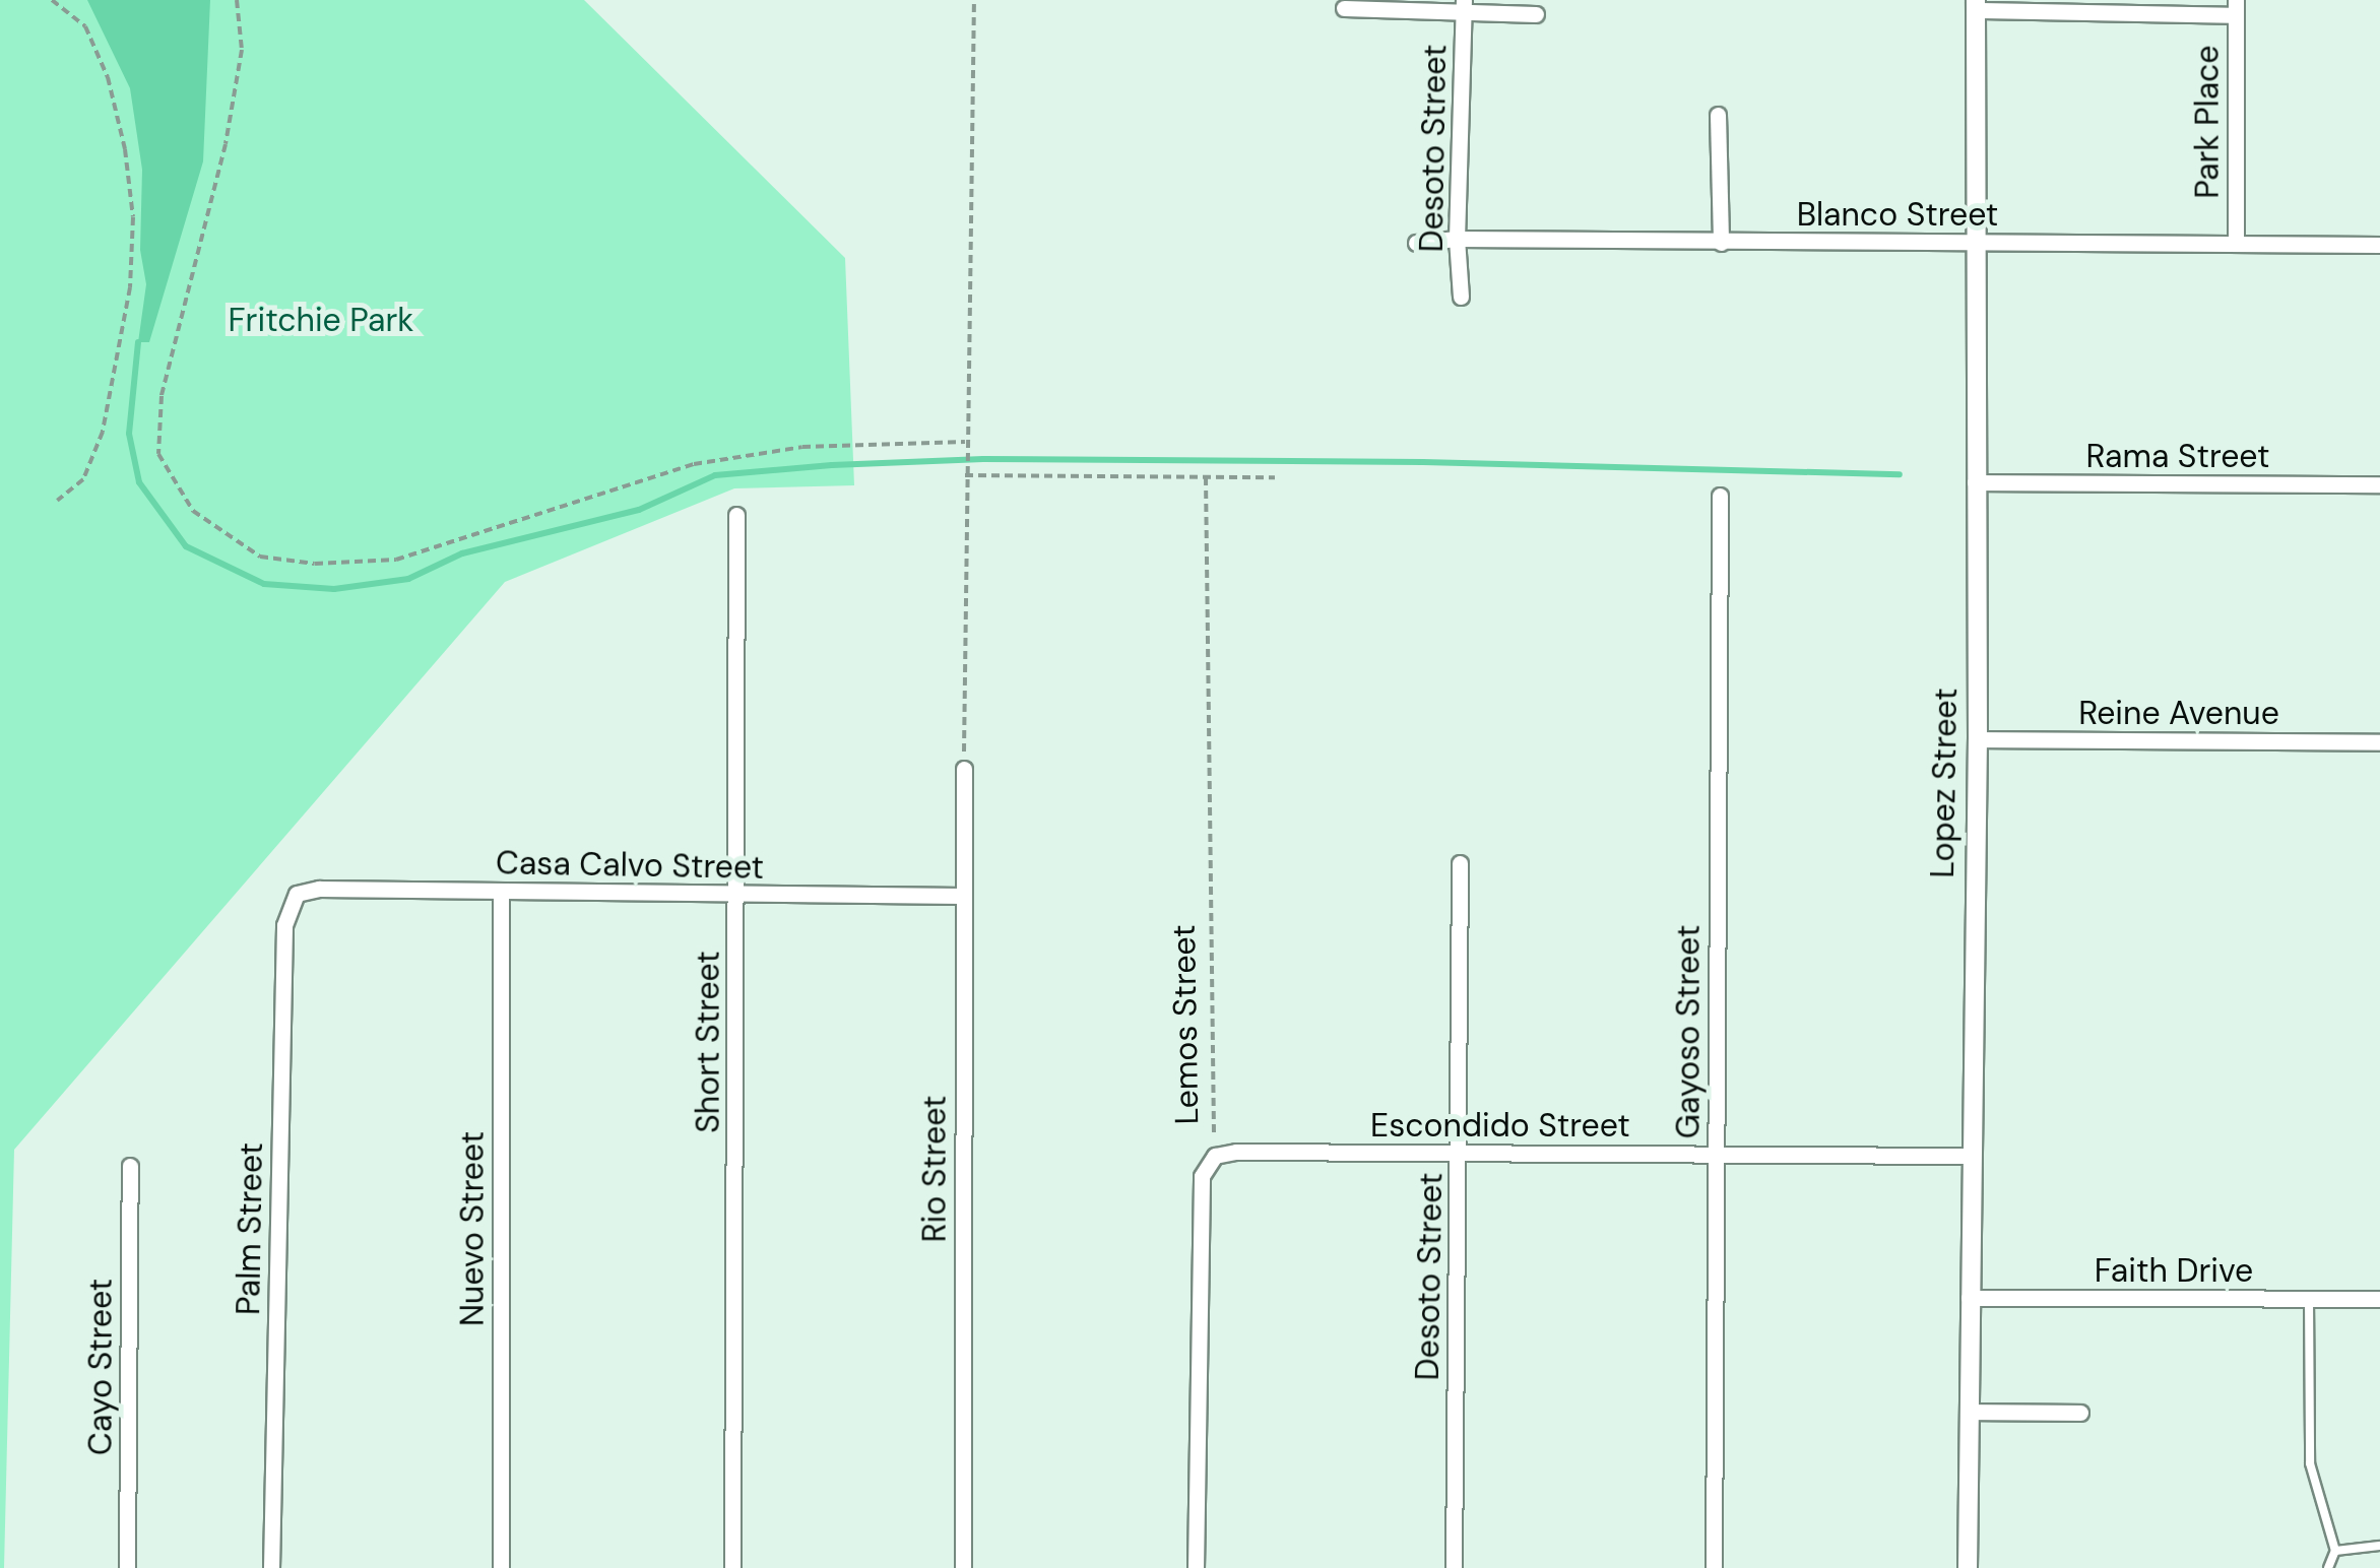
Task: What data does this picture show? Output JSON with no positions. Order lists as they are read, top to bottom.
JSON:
{
  "streets": {
    "street": [
      "Park Place",
      "Desoto Street",
      "Blanco Street",
      "Rama Street",
      "Reine Avenue",
      "Lopez Street",
      "Casa Calvo Street",
      "Lemos Street",
      "Gayoso Street",
      "Short Street",
      "Escondido Street",
      "Rio Street",
      "Palm Street",
      "Nuevo Street",
      "Faith Drive",
      "Cayo Street"
    ]
  },
  "crossings": [
    ["Park Place", "Blanco Street"],
    ["Desoto Street", "Blanco Street"],
    ["Desoto Street", "Escondido Street"],
    ["Blanco Street", "Lopez Street"],
    ["Rama Street", "Lopez Street"],
    ["Reine Avenue", "Lopez Street"],
    ["Lopez Street", "Escondido Street"],
    ["Lopez Street", "Faith Drive"],
    ["Casa Calvo Street", "Short Street"],
    ["Casa Calvo Street", "Rio Street"],
    ["Casa Calvo Street", "Palm Street"],
    ["Casa Calvo Street", "Nuevo Street"],
    ["Lemos Street", "Escondido Street"],
    ["Gayoso Street", "Escondido Street"]
  ],
  "parks": ["Fritchie Park"]
}
